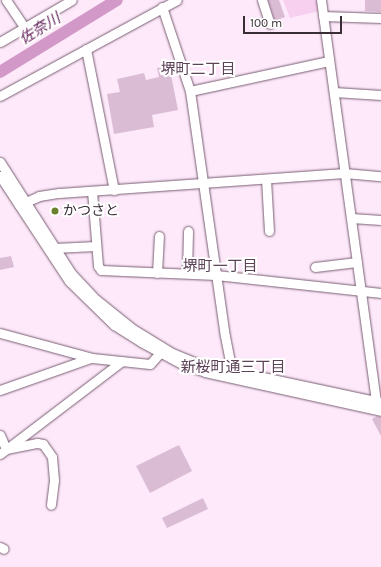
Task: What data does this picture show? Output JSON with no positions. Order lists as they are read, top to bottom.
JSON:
{
  "districts": ["堺町二丁目", "堺町一丁目", "新桜町通三丁目"],
  "water": ["佐奈川"],
  "places": ["かつさと"],
  "scale_bar": "100 m"
}
